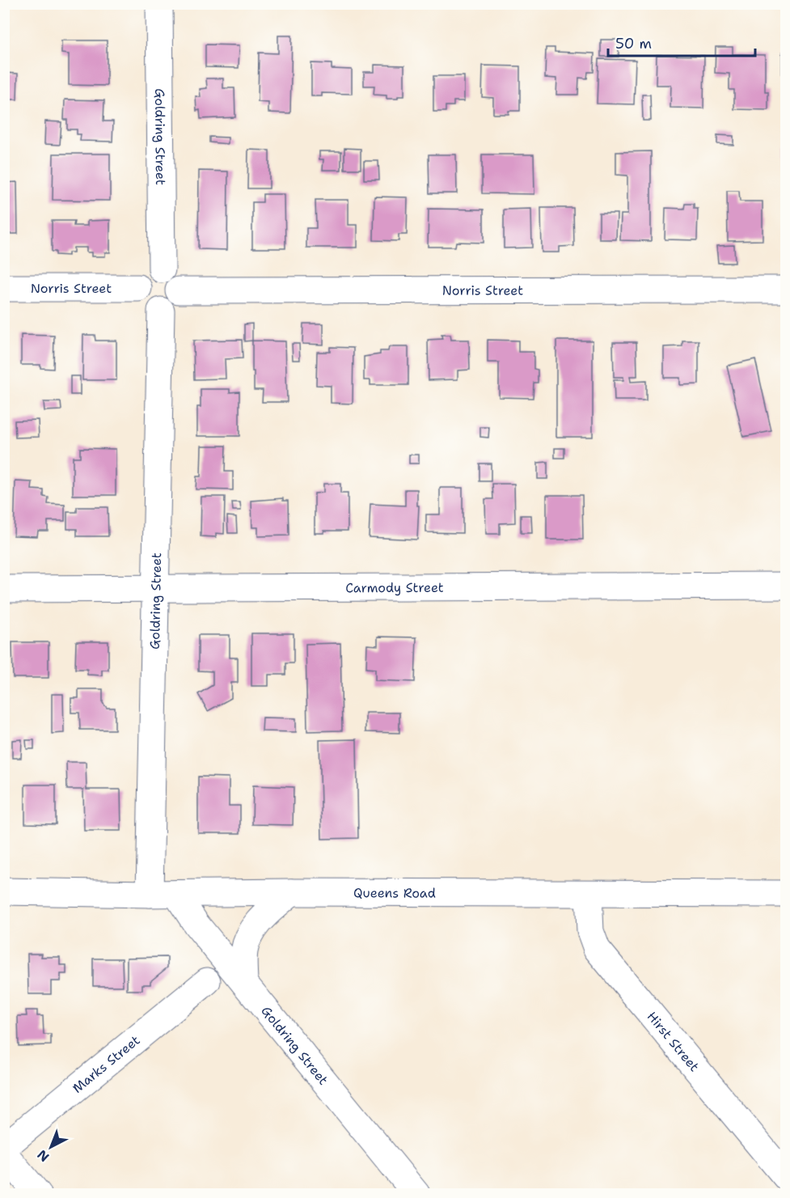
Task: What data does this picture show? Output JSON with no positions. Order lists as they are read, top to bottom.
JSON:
{
  "streets": {
    "street": [
      "Goldring Street",
      "Norris Street",
      "Carmody Street",
      "Queens Road",
      "Hirst Street",
      "Marks Street"
    ]
  },
  "crossings": [
    ["Goldring Street", "Norris Street"],
    ["Goldring Street", "Carmody Street"],
    ["Goldring Street", "Queens Road"],
    ["Queens Road", "Hirst Street"]
  ],
  "scale_bar": "50 m",
  "north": "bottom left"
}
